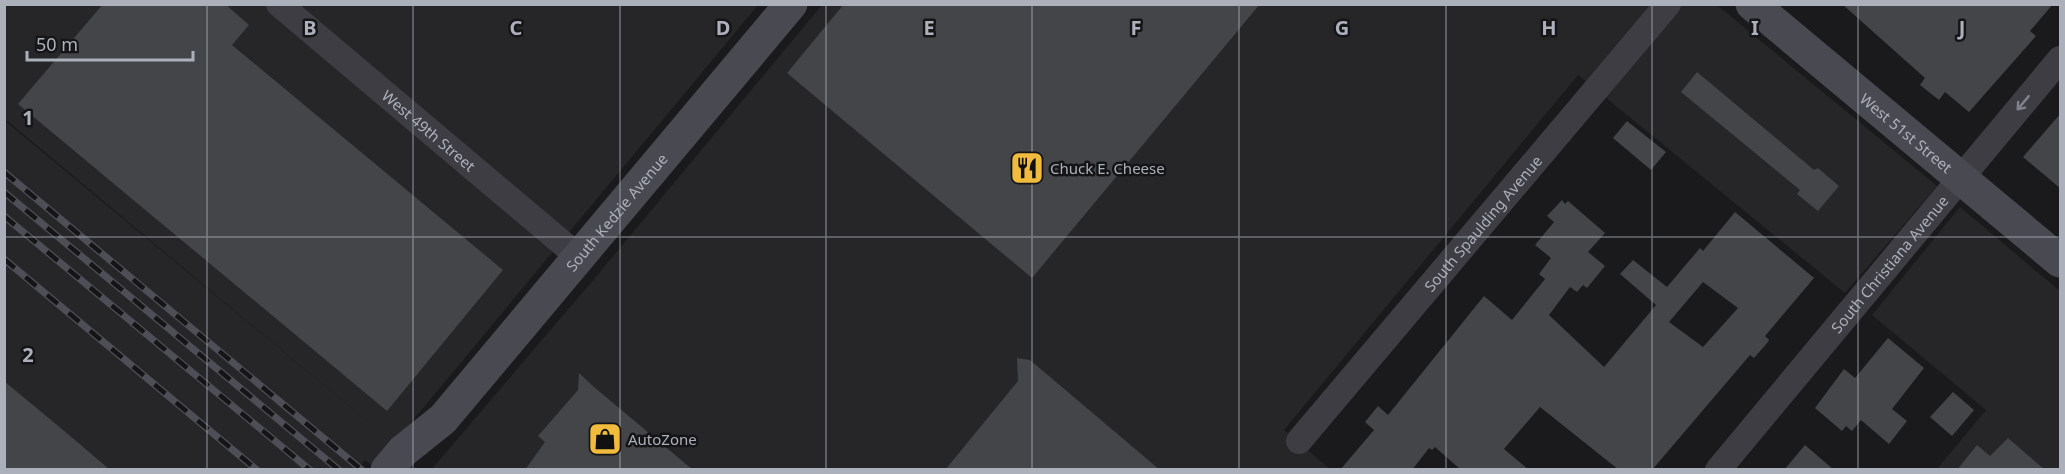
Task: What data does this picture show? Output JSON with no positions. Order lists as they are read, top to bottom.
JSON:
{
  "streets": {
    "main road": ["West 51st Street", "South Kedzie Avenue"],
    "street": ["West 49th Street", "South Spaulding Avenue", "South Christiana Avenue"]
  },
  "crossings": [
    ["West 49th Street", "South Kedzie Avenue"],
    ["West 51st Street", "South Christiana Avenue"]
  ],
  "places": {
    "restaurant": ["Chuck E. Cheese"],
    "shop": ["AutoZone"]
  },
  "scale_bar": "50 m",
  "grid": {
    "columns": [
      "B",
      "C",
      "D",
      "E",
      "F",
      "G",
      "H",
      "I",
      "J"
    ],
    "rows": ["1", "2"]
  }
}
